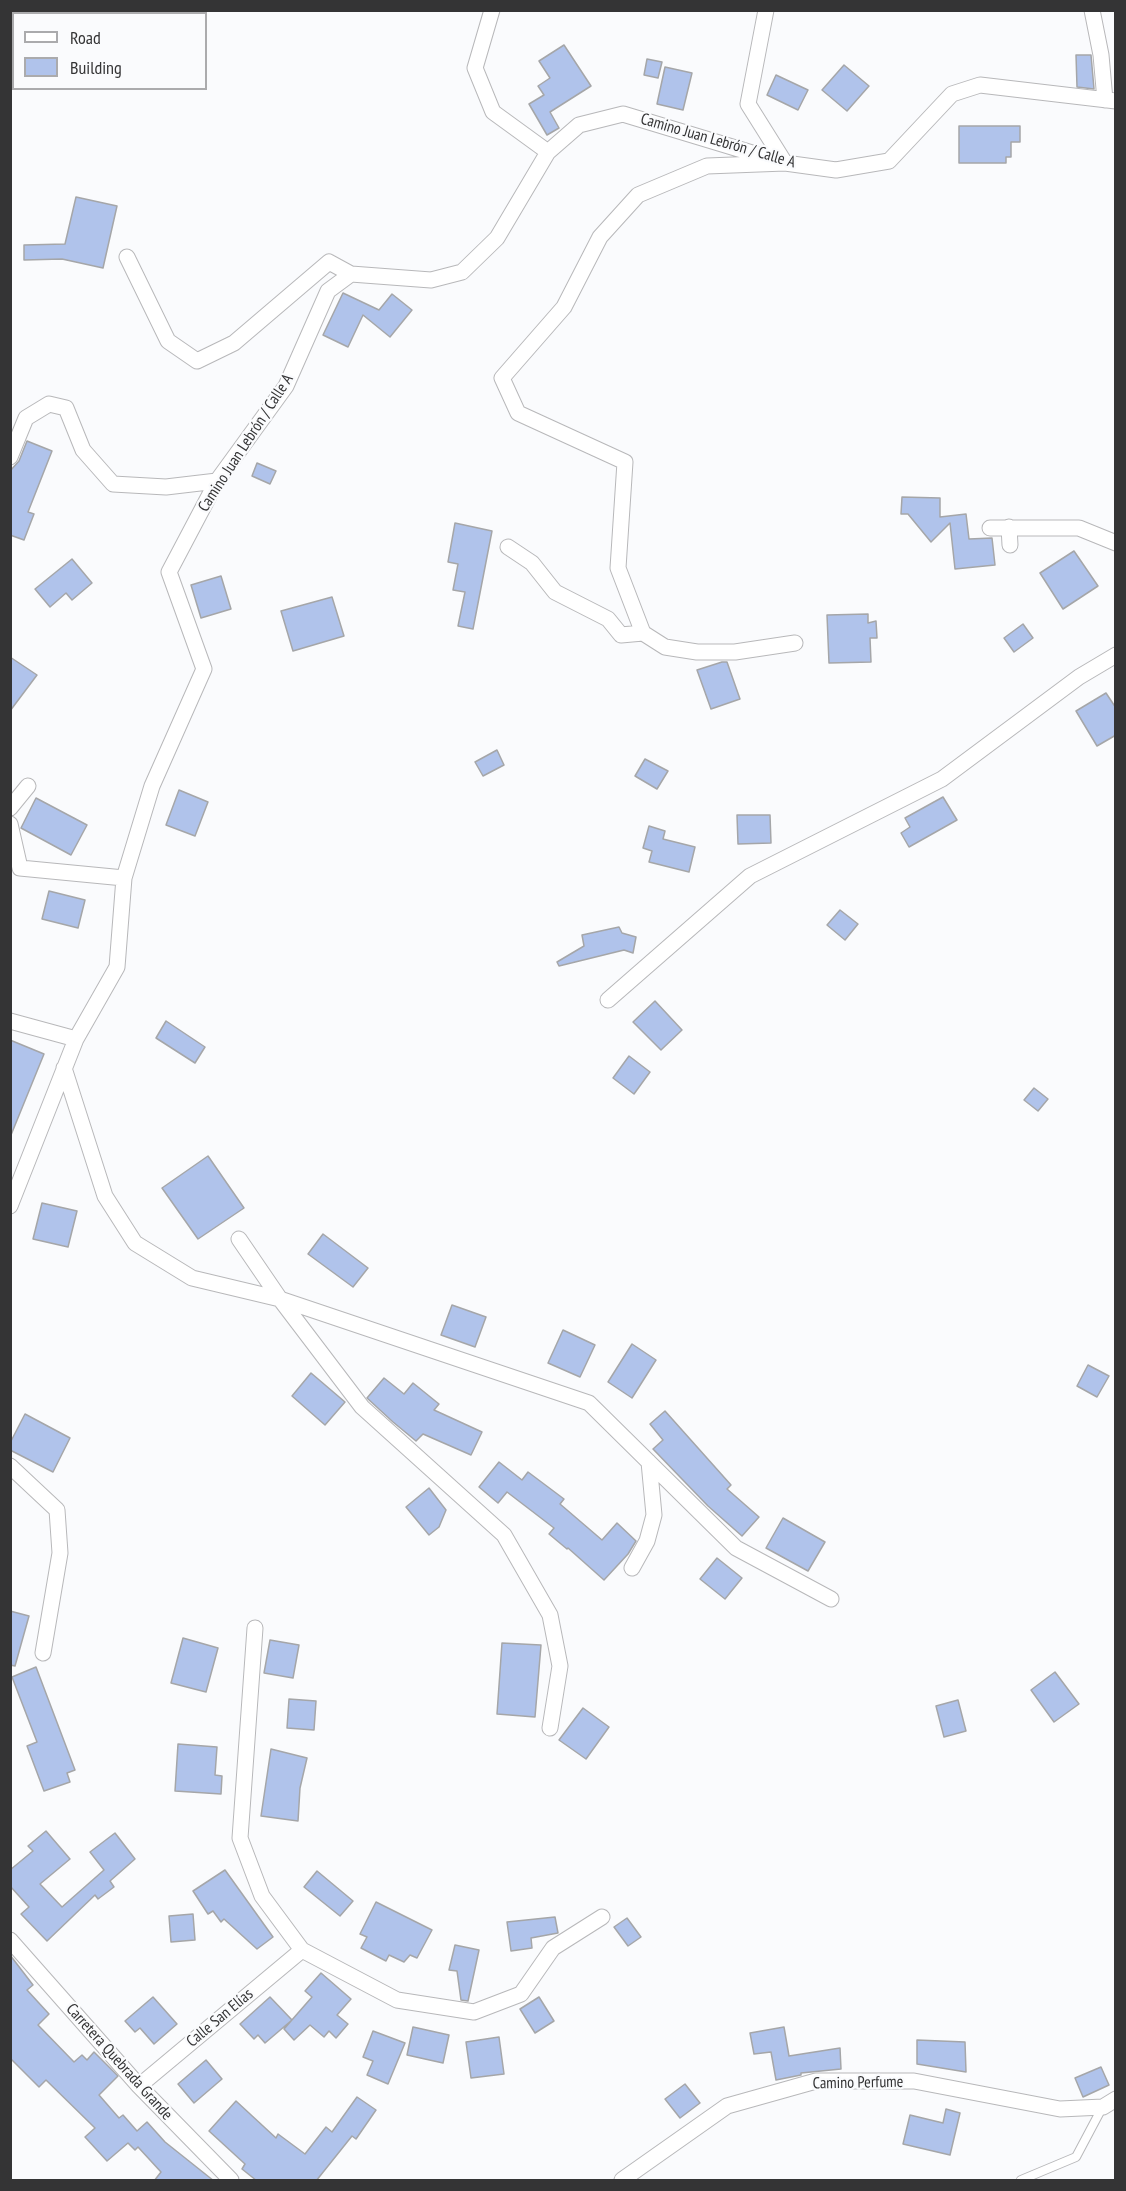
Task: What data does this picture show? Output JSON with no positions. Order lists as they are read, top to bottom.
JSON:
{
  "streets": {
    "street": [
      "Camino Juan Lebrón / Calle A",
      "Calle San Elías",
      "Carretera Quebrada Grande",
      "Camino Perfume"
    ]
  },
  "crossings": [
    ["Calle San Elías", "Carretera Quebrada Grande"]
  ],
  "legend": ["Road", "Building"]
}
